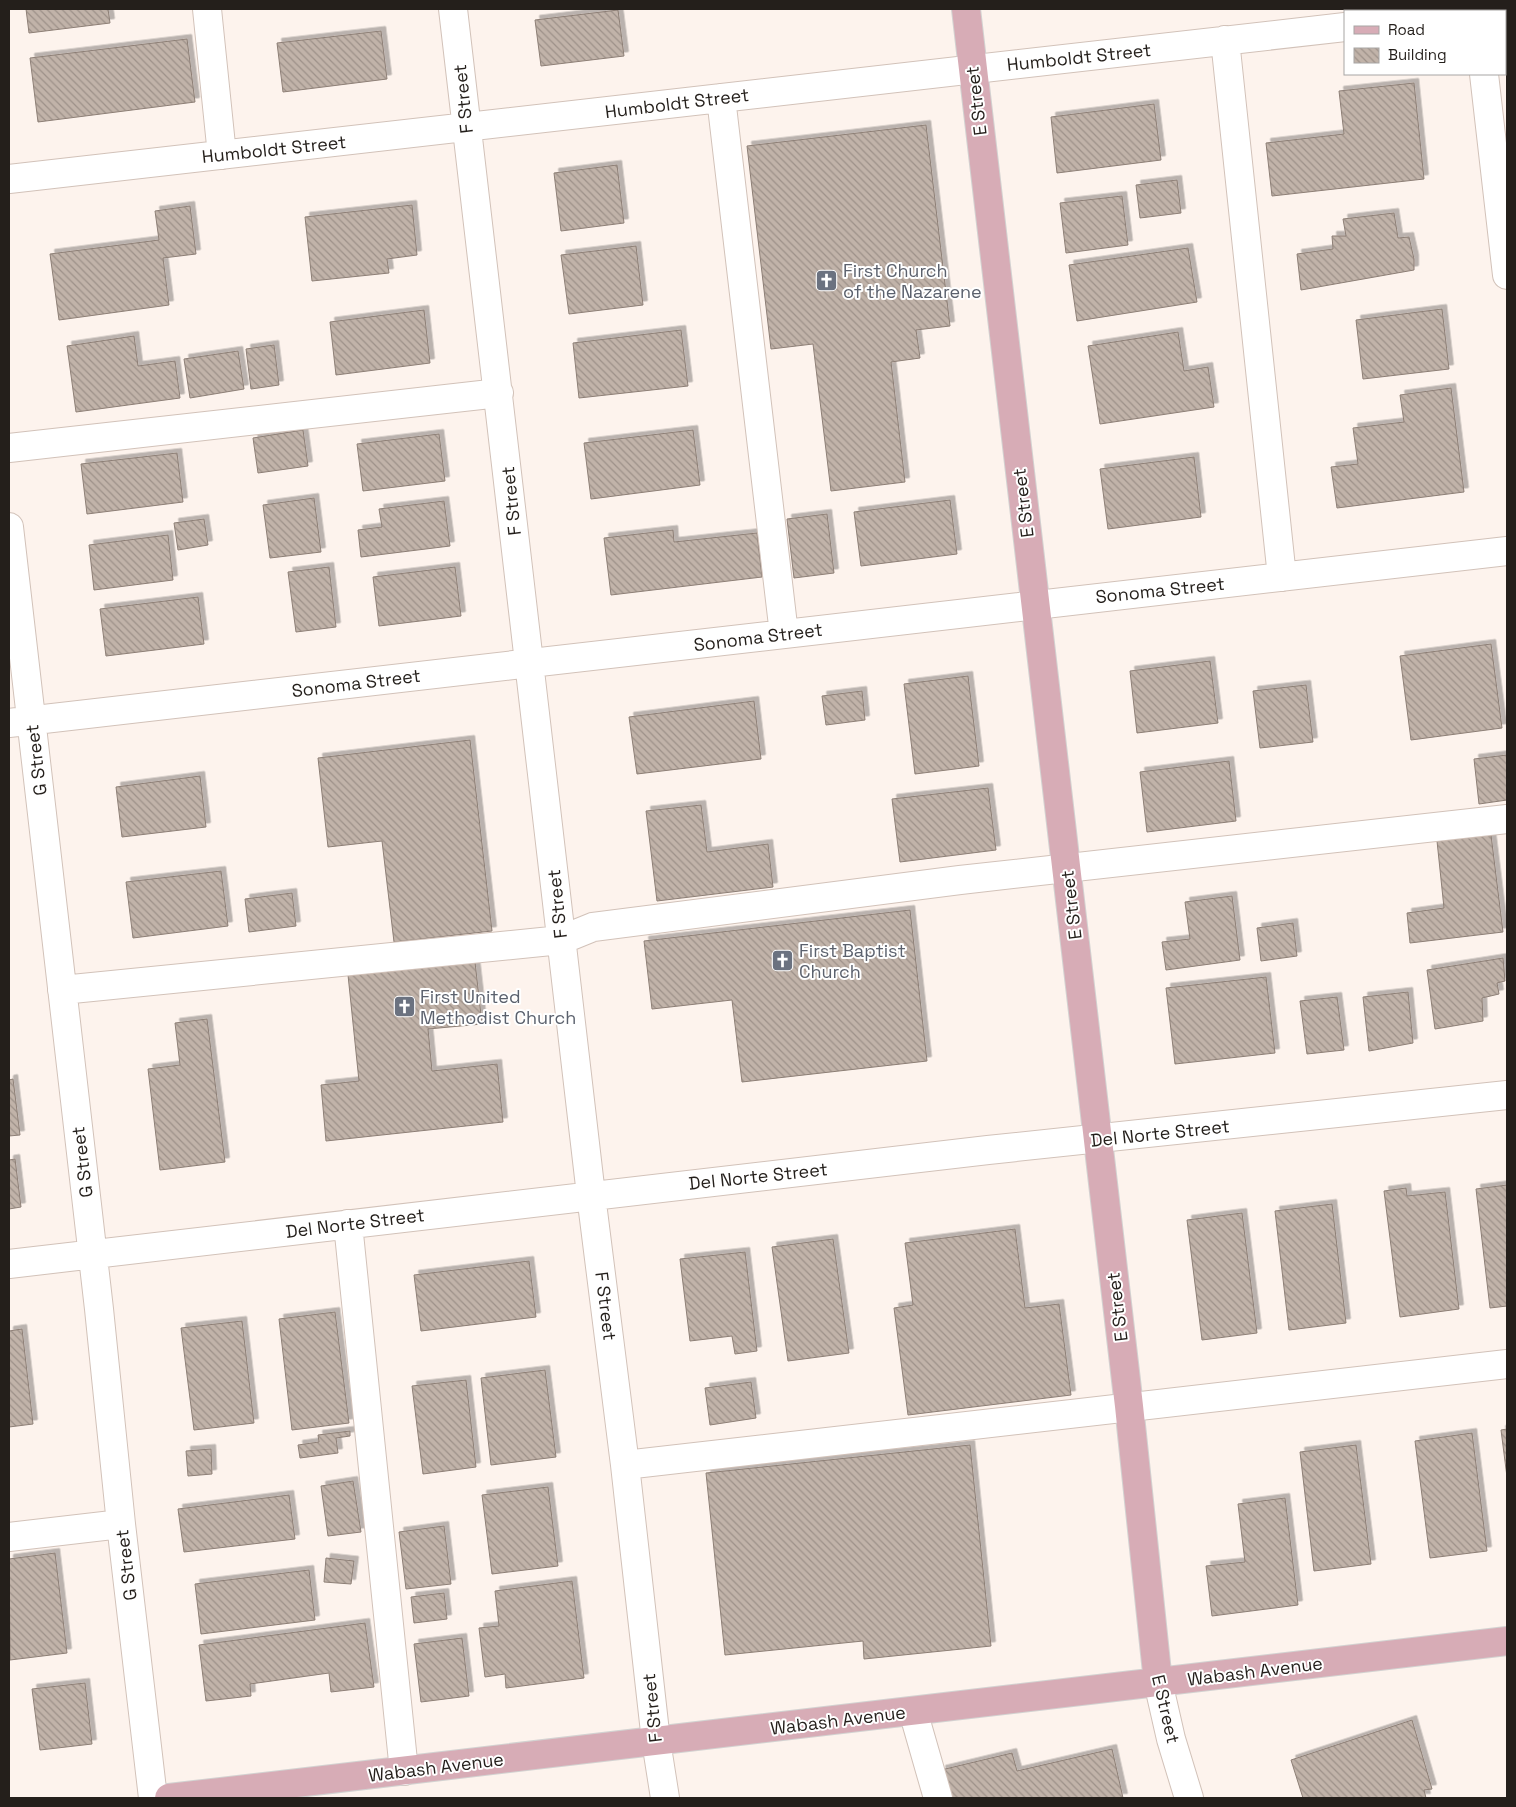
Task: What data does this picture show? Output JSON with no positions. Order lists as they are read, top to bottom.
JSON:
{
  "streets": {
    "main road": ["E Street", "Wabash Avenue"],
    "street": [
      "Humboldt Street",
      "F Street",
      "Sonoma Street",
      "G Street",
      "Del Norte Street"
    ]
  },
  "crossings": [
    ["Humboldt Street", "F Street"],
    ["Humboldt Street", "E Street"],
    ["F Street", "Sonoma Street"],
    ["F Street", "Del Norte Street"],
    ["F Street", "Wabash Avenue"],
    ["E Street", "Sonoma Street"],
    ["E Street", "Del Norte Street"],
    ["E Street", "Wabash Avenue"],
    ["Sonoma Street", "G Street"],
    ["G Street", "Del Norte Street"]
  ],
  "places": {
    "church": ["First Church of the Nazarene", "First Baptist Church", "First United Methodist Church"]
  },
  "legend": ["Road", "Building"]
}
